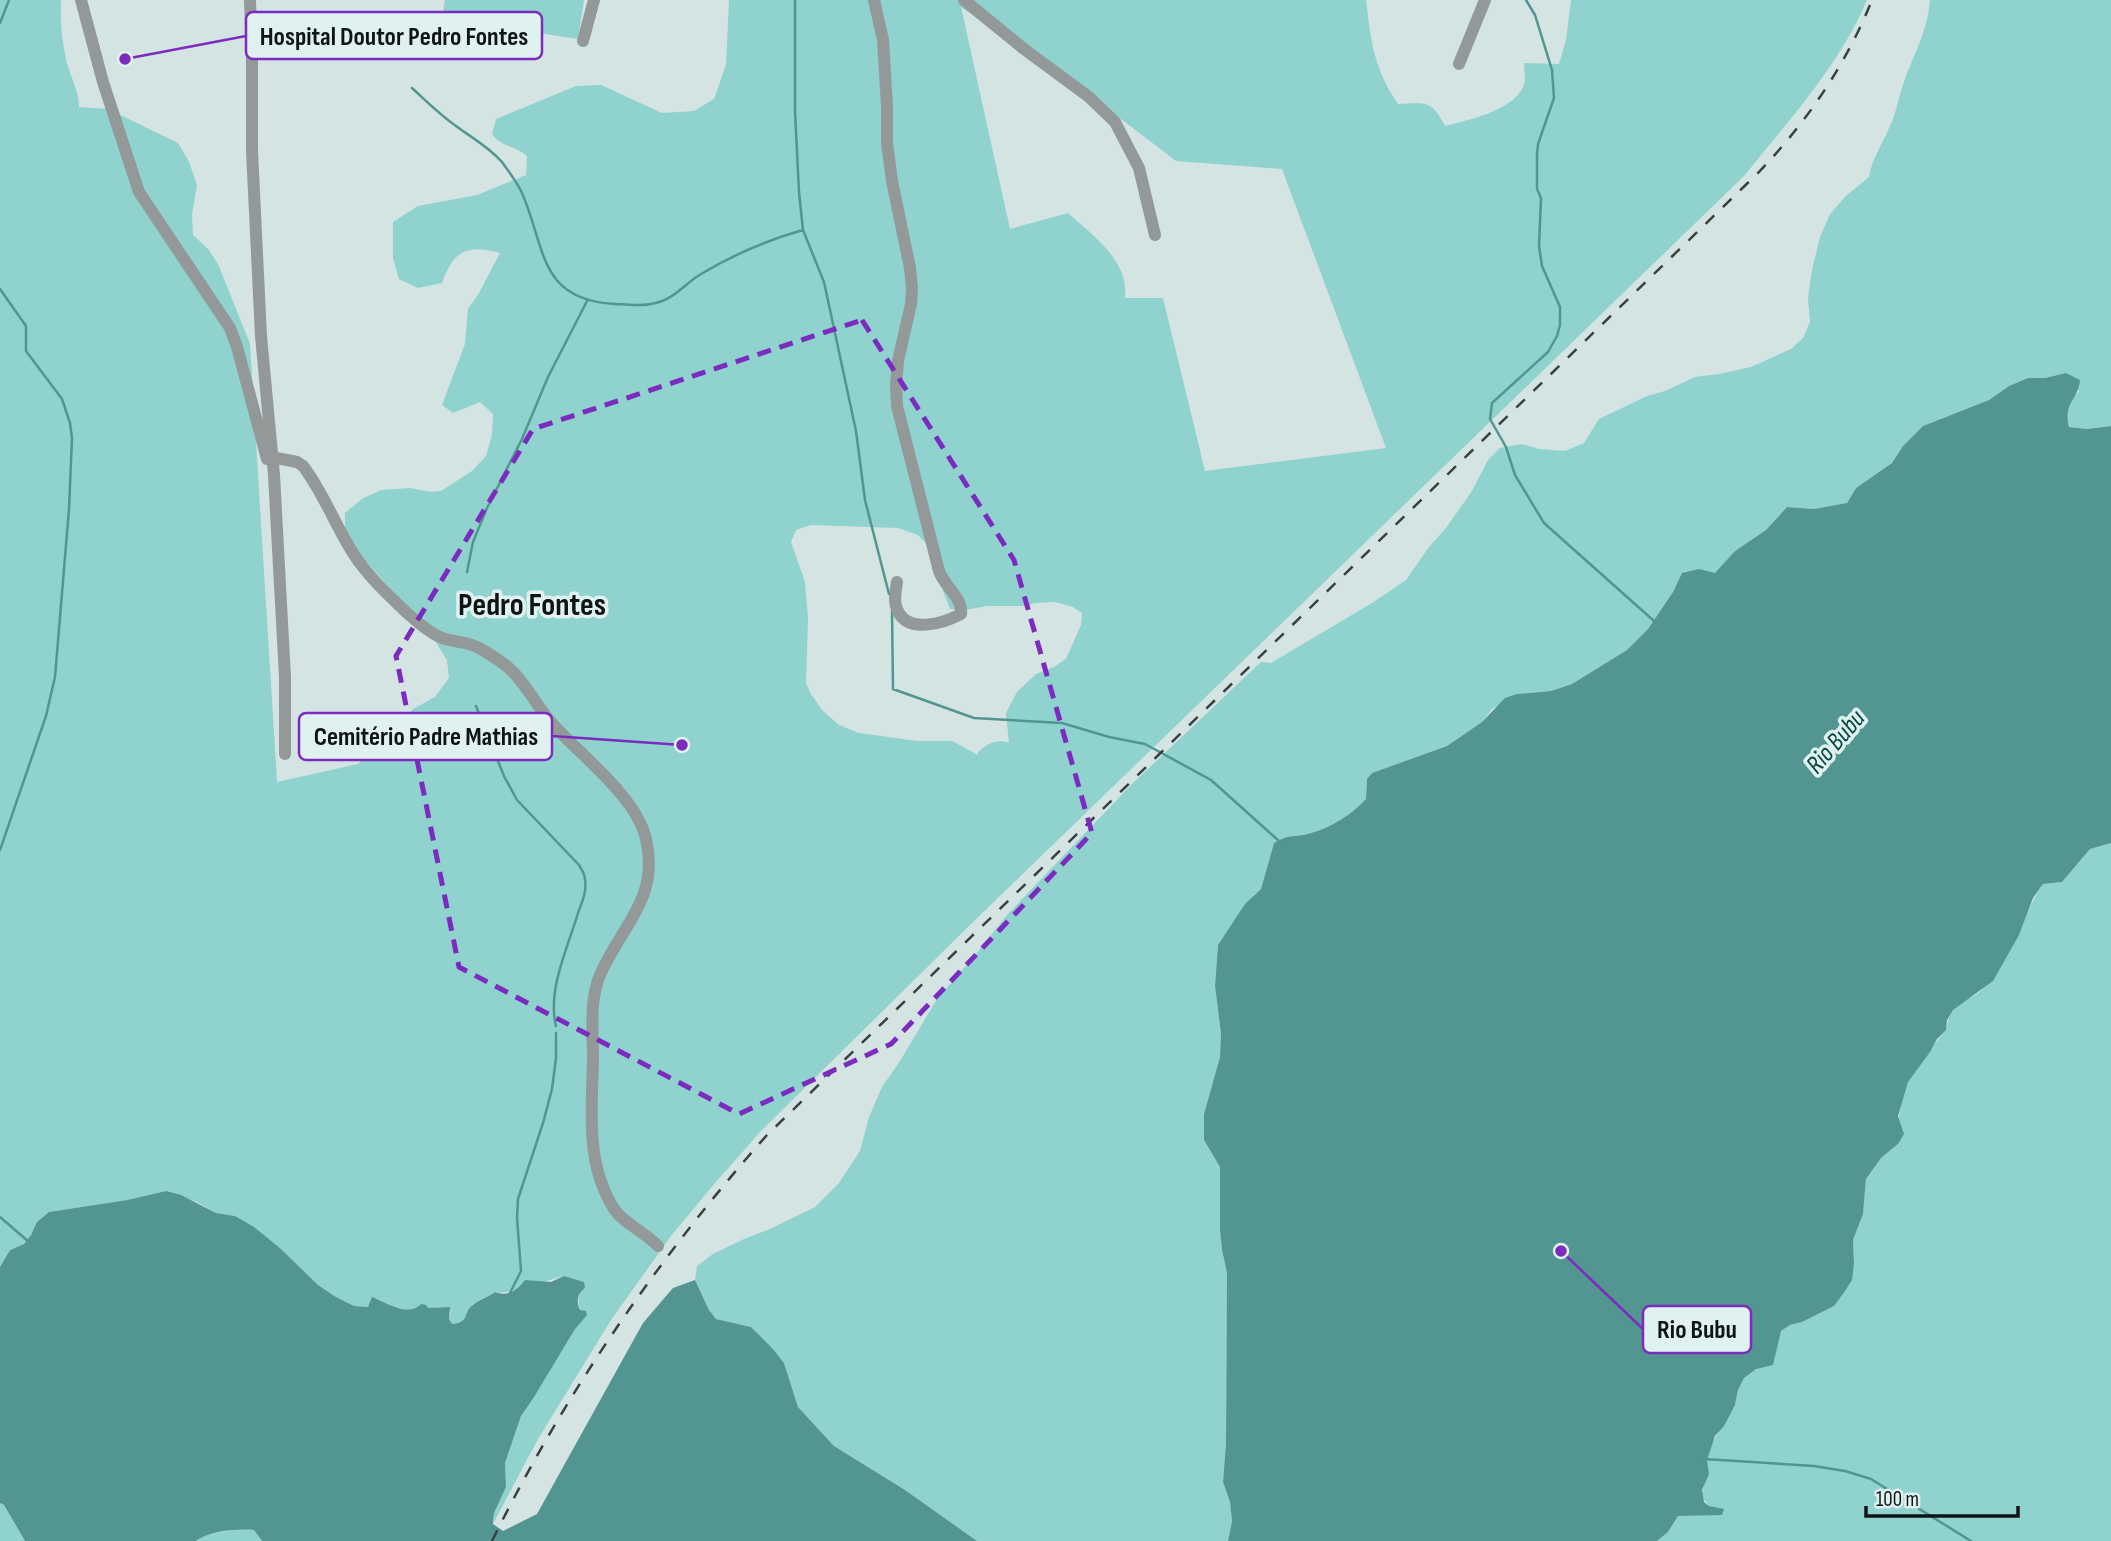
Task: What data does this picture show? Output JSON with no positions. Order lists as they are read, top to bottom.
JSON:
{
  "districts": ["Pedro Fontes"],
  "water": ["Rio Bubu"],
  "places": ["Hospital Doutor Pedro Fontes", "Cemitério Padre Mathias", "Rio Bubu"],
  "scale_bar": "100 m"
}
